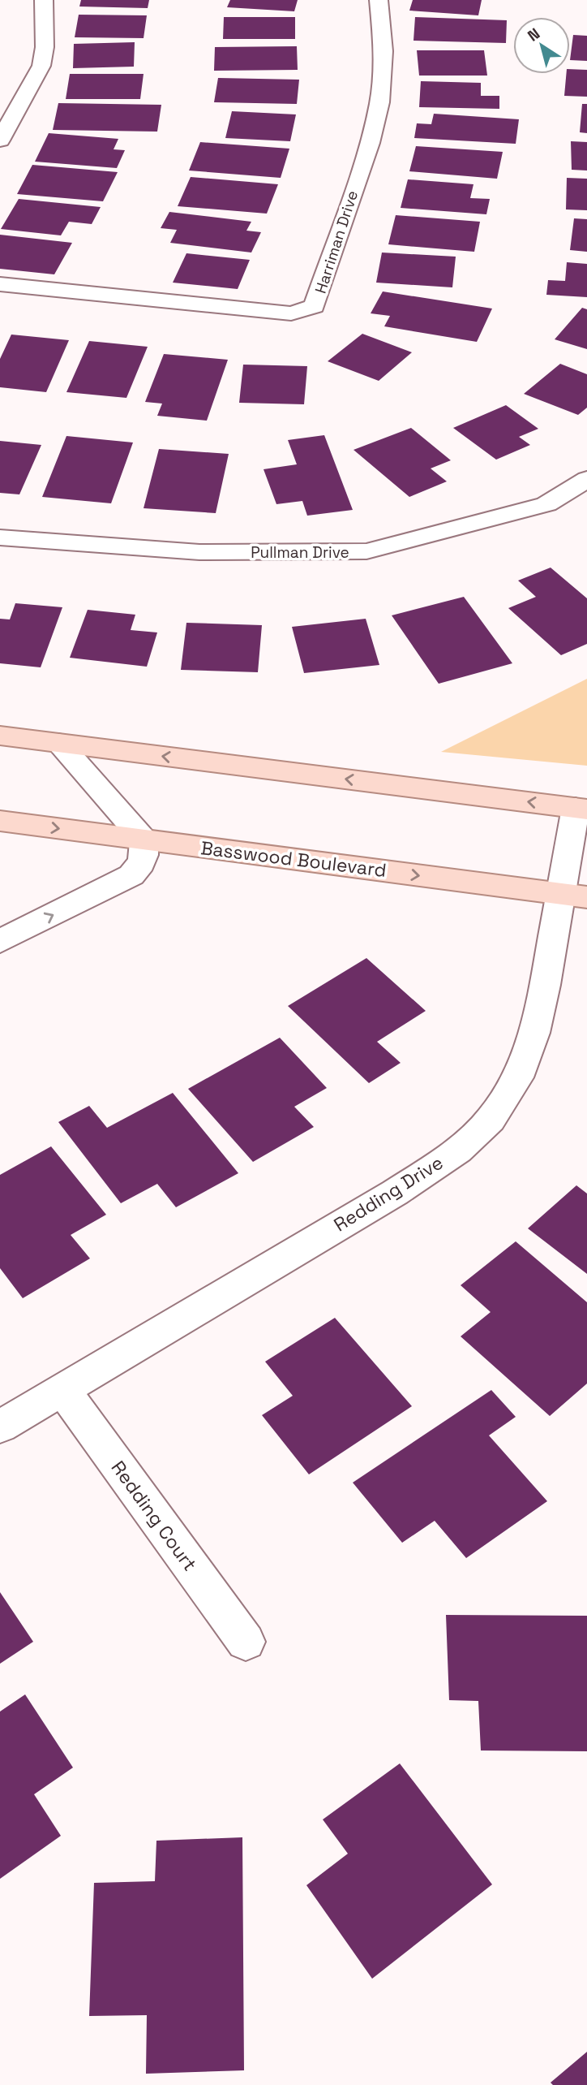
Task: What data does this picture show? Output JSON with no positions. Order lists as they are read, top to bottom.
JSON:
{
  "streets": {
    "main road": ["Basswood Boulevard"],
    "street": [
      "Harriman Drive",
      "Pullman Drive",
      "Redding Drive",
      "Redding Court"
    ]
  },
  "crossings": [
    ["Basswood Boulevard", "Redding Drive"],
    ["Redding Drive", "Redding Court"]
  ],
  "north": "top left"
}
